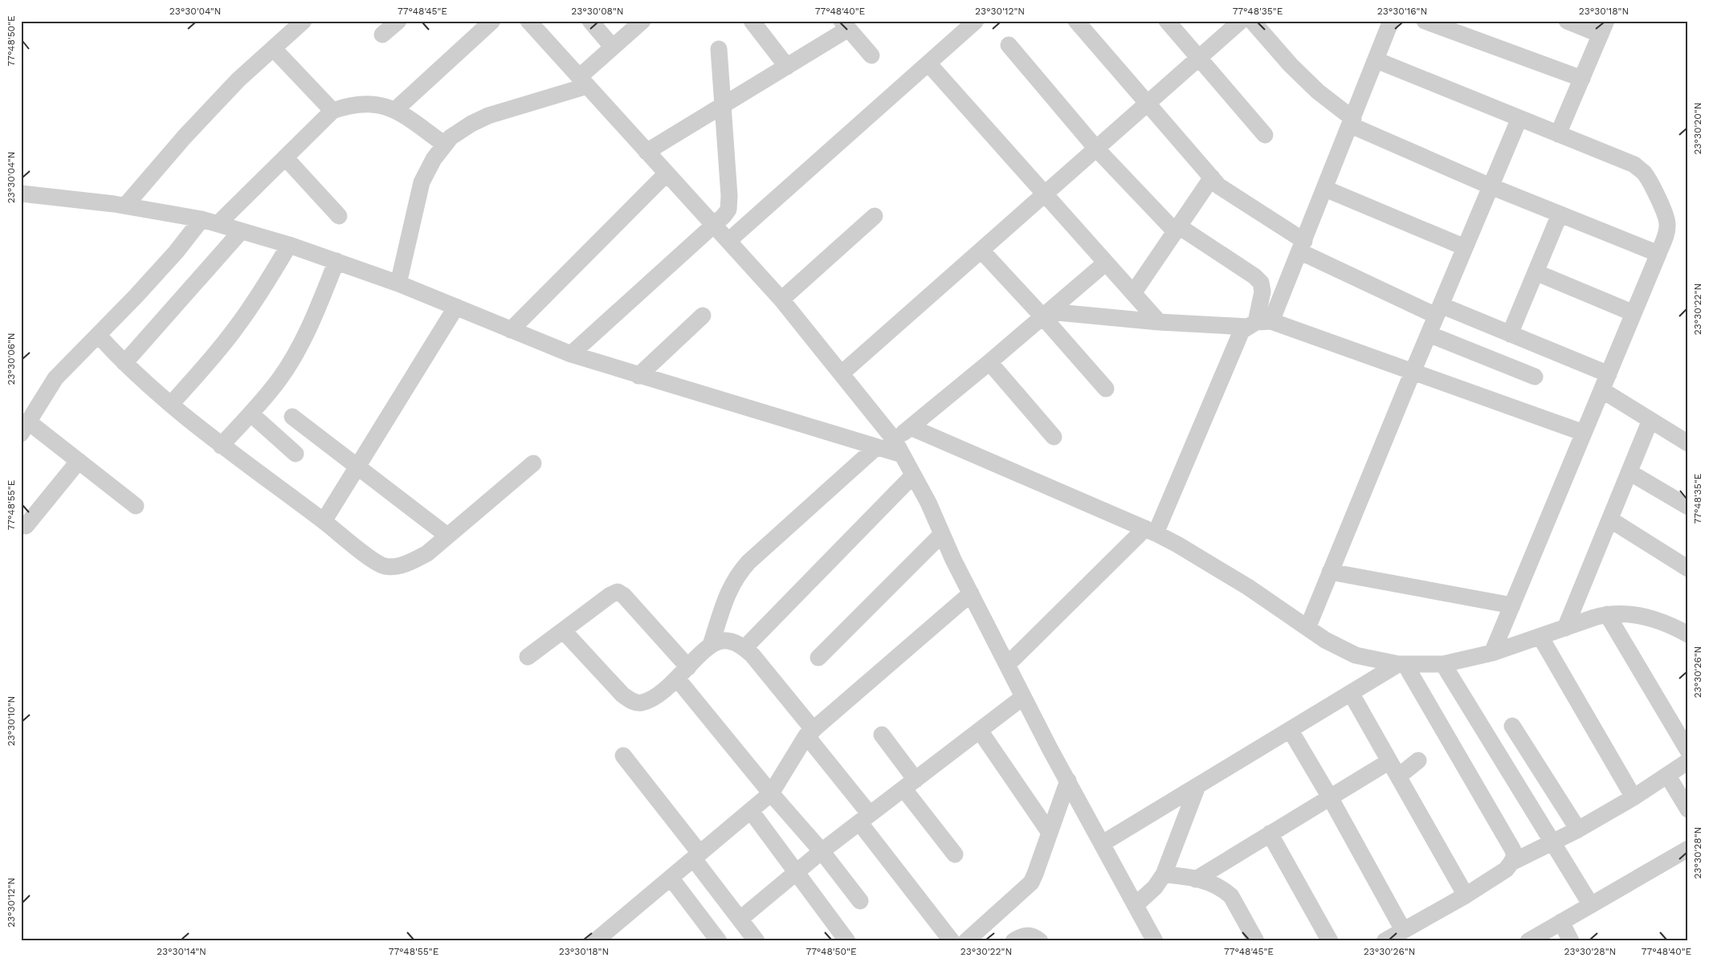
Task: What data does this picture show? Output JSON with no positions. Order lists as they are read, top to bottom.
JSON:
{
  "coordinates": [
    "23°30'04\"N",
    "77°48'45\"E",
    "23°30'08\"N",
    "77°48'40\"E",
    "23°30'12\"N",
    "77°48'35\"E",
    "23°30'16\"N",
    "23°30'18\"N",
    "77°48'50\"E",
    "23°30'20\"N",
    "23°30'22\"N",
    "23°30'06\"N",
    "77°48'55\"E",
    "23°30'26\"N",
    "23°30'10\"N",
    "23°30'28\"N",
    "23°30'14\"N"
  ]
}
